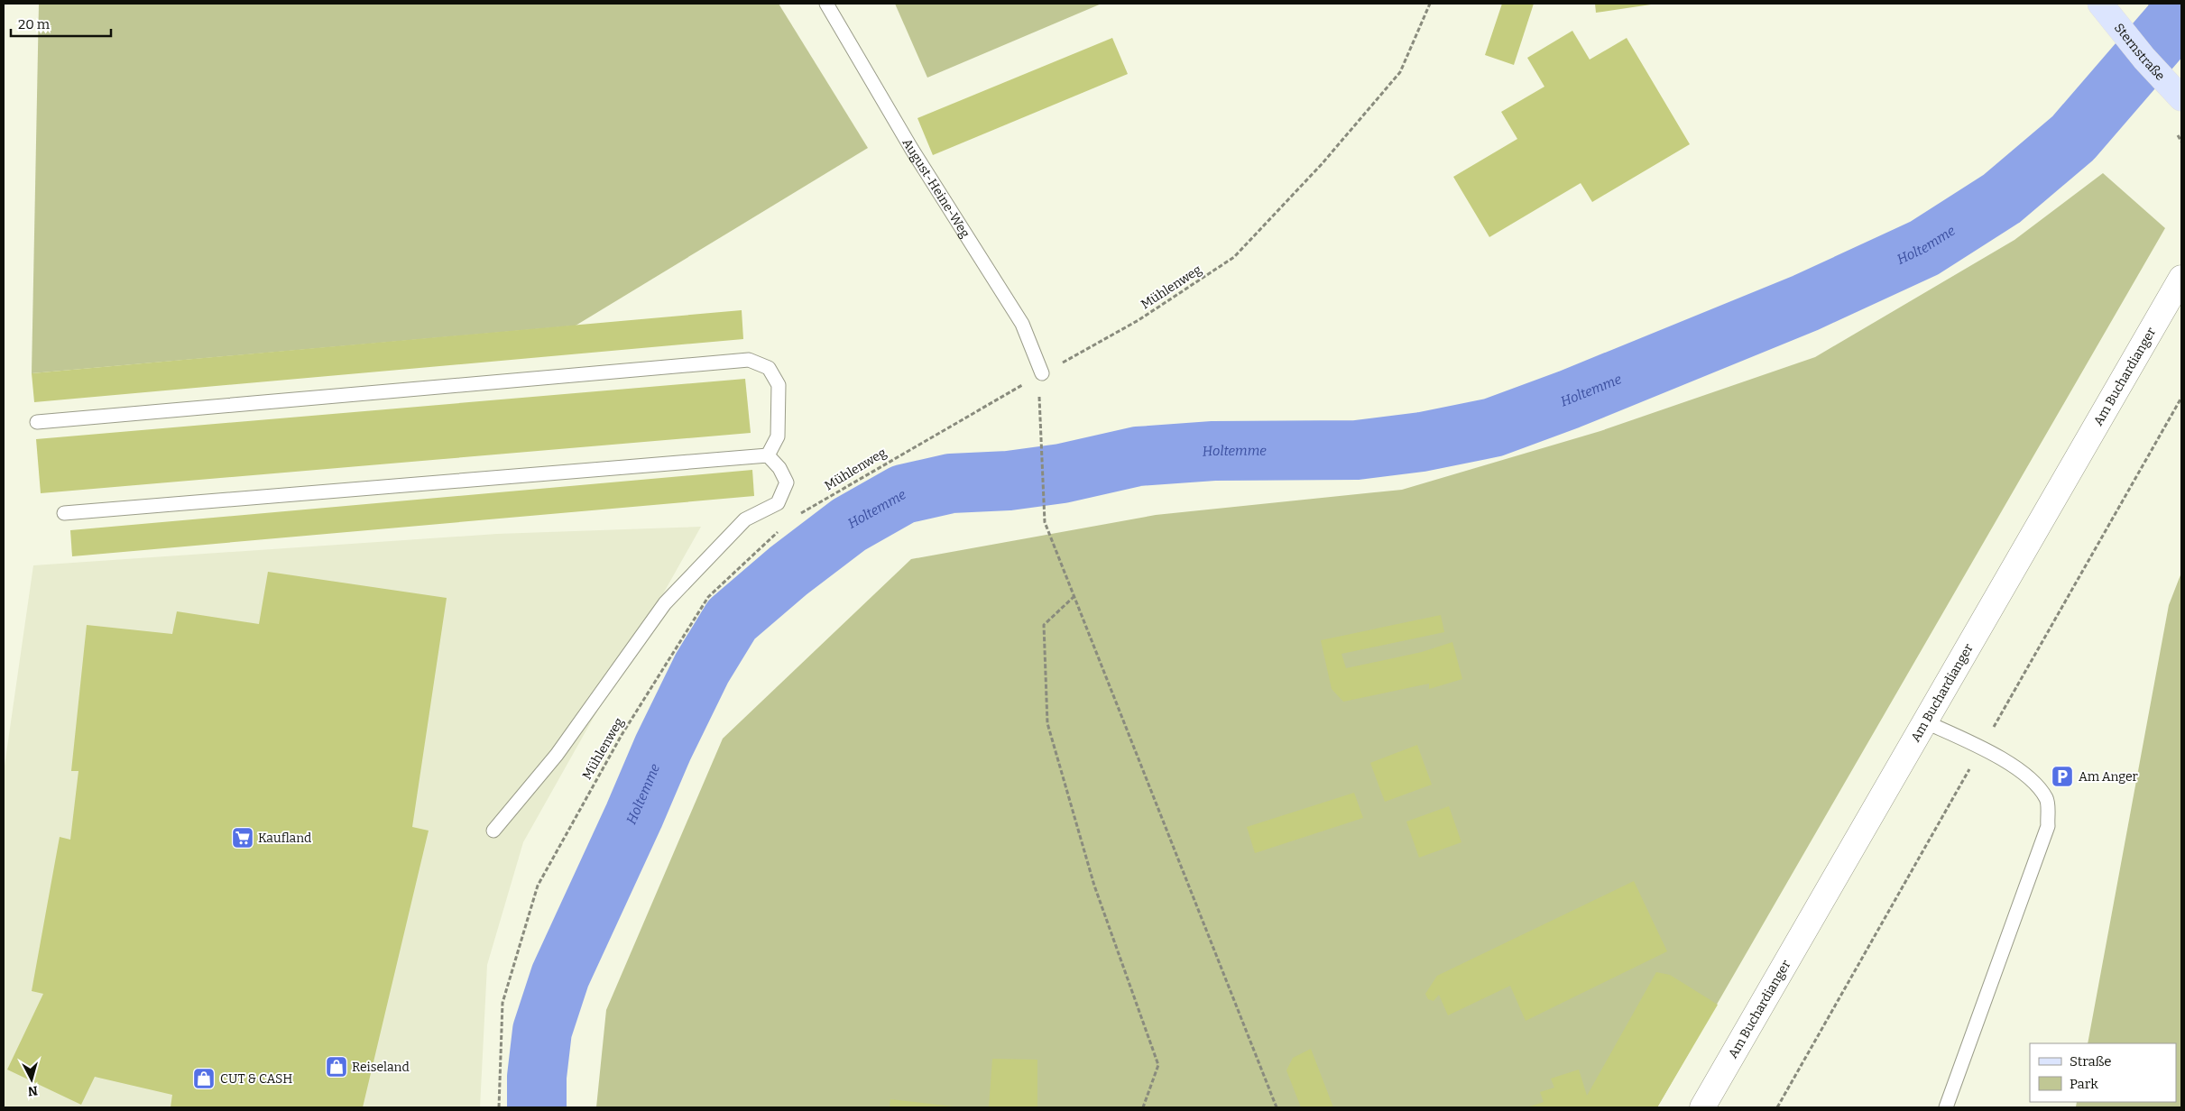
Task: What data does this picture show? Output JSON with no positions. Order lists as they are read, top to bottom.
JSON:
{
  "streets": {
    "main road": ["Sternstraße", "Am Buchardianger"],
    "lane": ["August-Heine-Weg"],
    "path": ["Mühlenweg"]
  },
  "crossings": [
    ["August-Heine-Weg", "Mühlenweg"]
  ],
  "water": ["Holtemme"],
  "places": {
    "parking": ["Am Anger"],
    "supermarket": ["Kaufland"],
    "shop": ["Reiseland", "CUT & CASH"]
  },
  "legend": ["Straße", "Park"],
  "scale_bar": "20 m",
  "north": "bottom"
}
